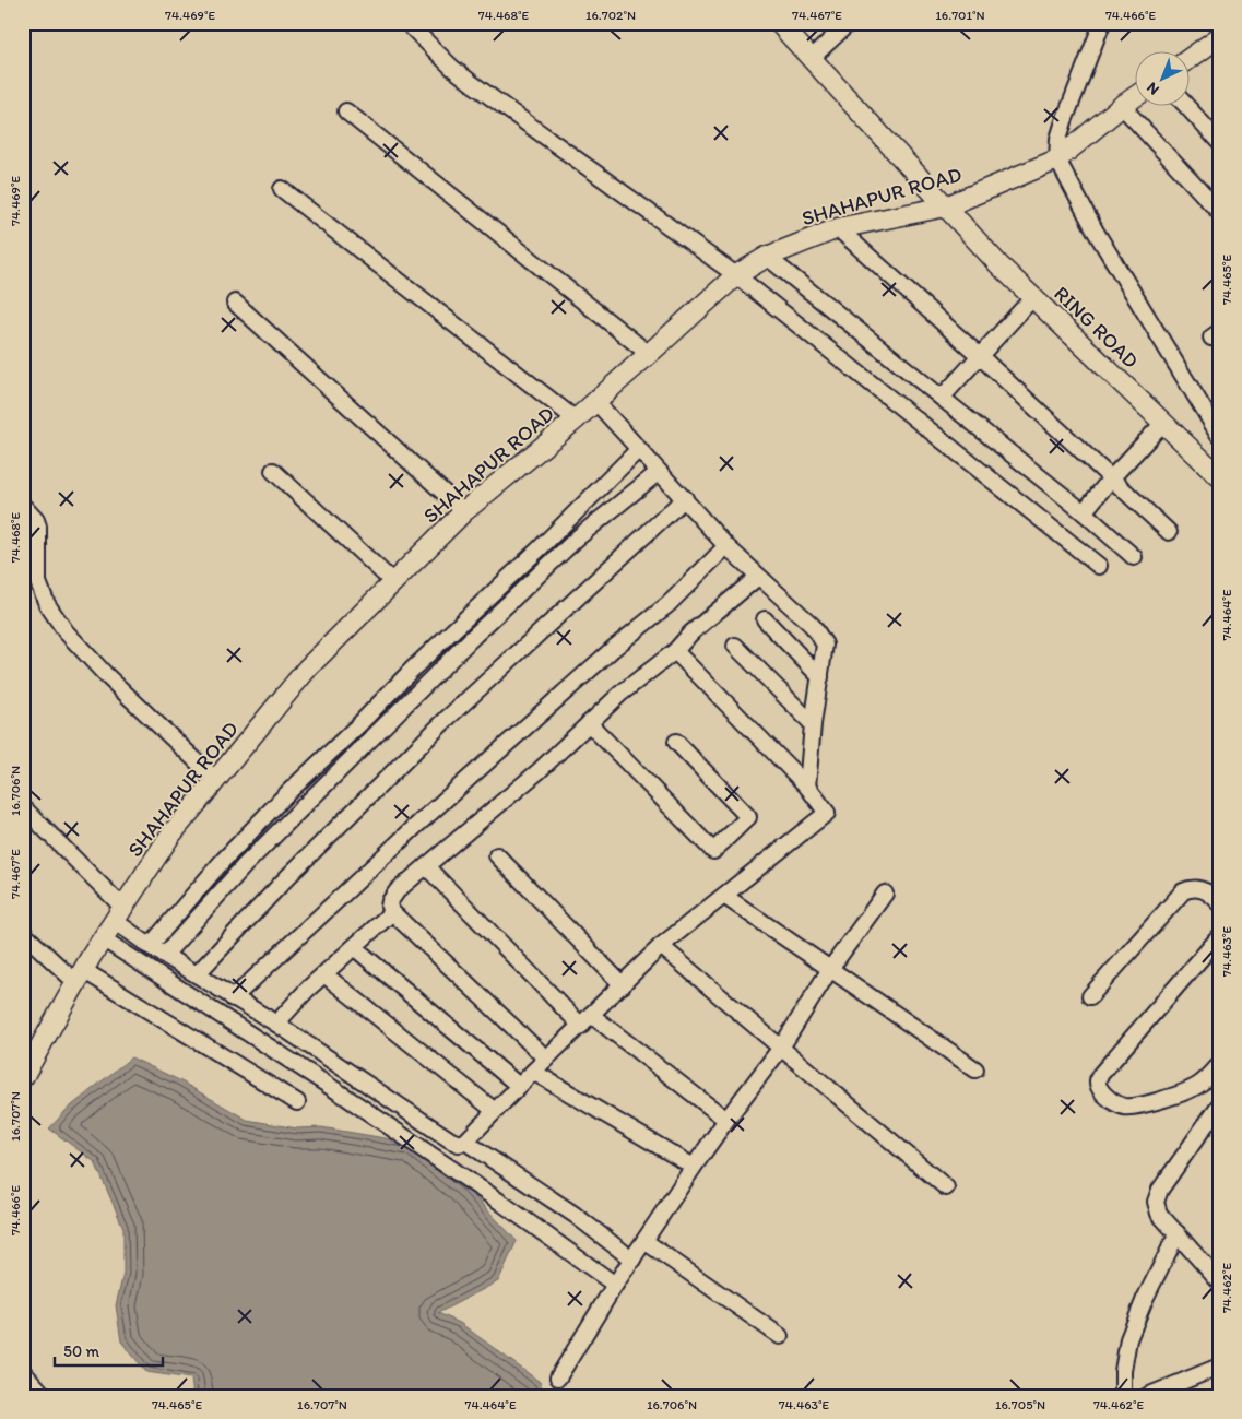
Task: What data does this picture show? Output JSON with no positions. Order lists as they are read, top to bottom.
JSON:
{
  "streets": {
    "main road": ["SHAHAPUR ROAD", "RING ROAD"]
  },
  "crossings": [
    ["SHAHAPUR ROAD", "RING ROAD"]
  ],
  "scale_bar": "50 m",
  "north": "bottom left",
  "coordinates": [
    "74.469°E",
    "74.468°E",
    "16.702°N",
    "74.467°E",
    "16.701°N",
    "74.466°E",
    "74.465°E",
    "74.464°E",
    "16.706°N",
    "74.463°E",
    "16.707°N",
    "74.462°E",
    "16.705°N"
  ]
}
